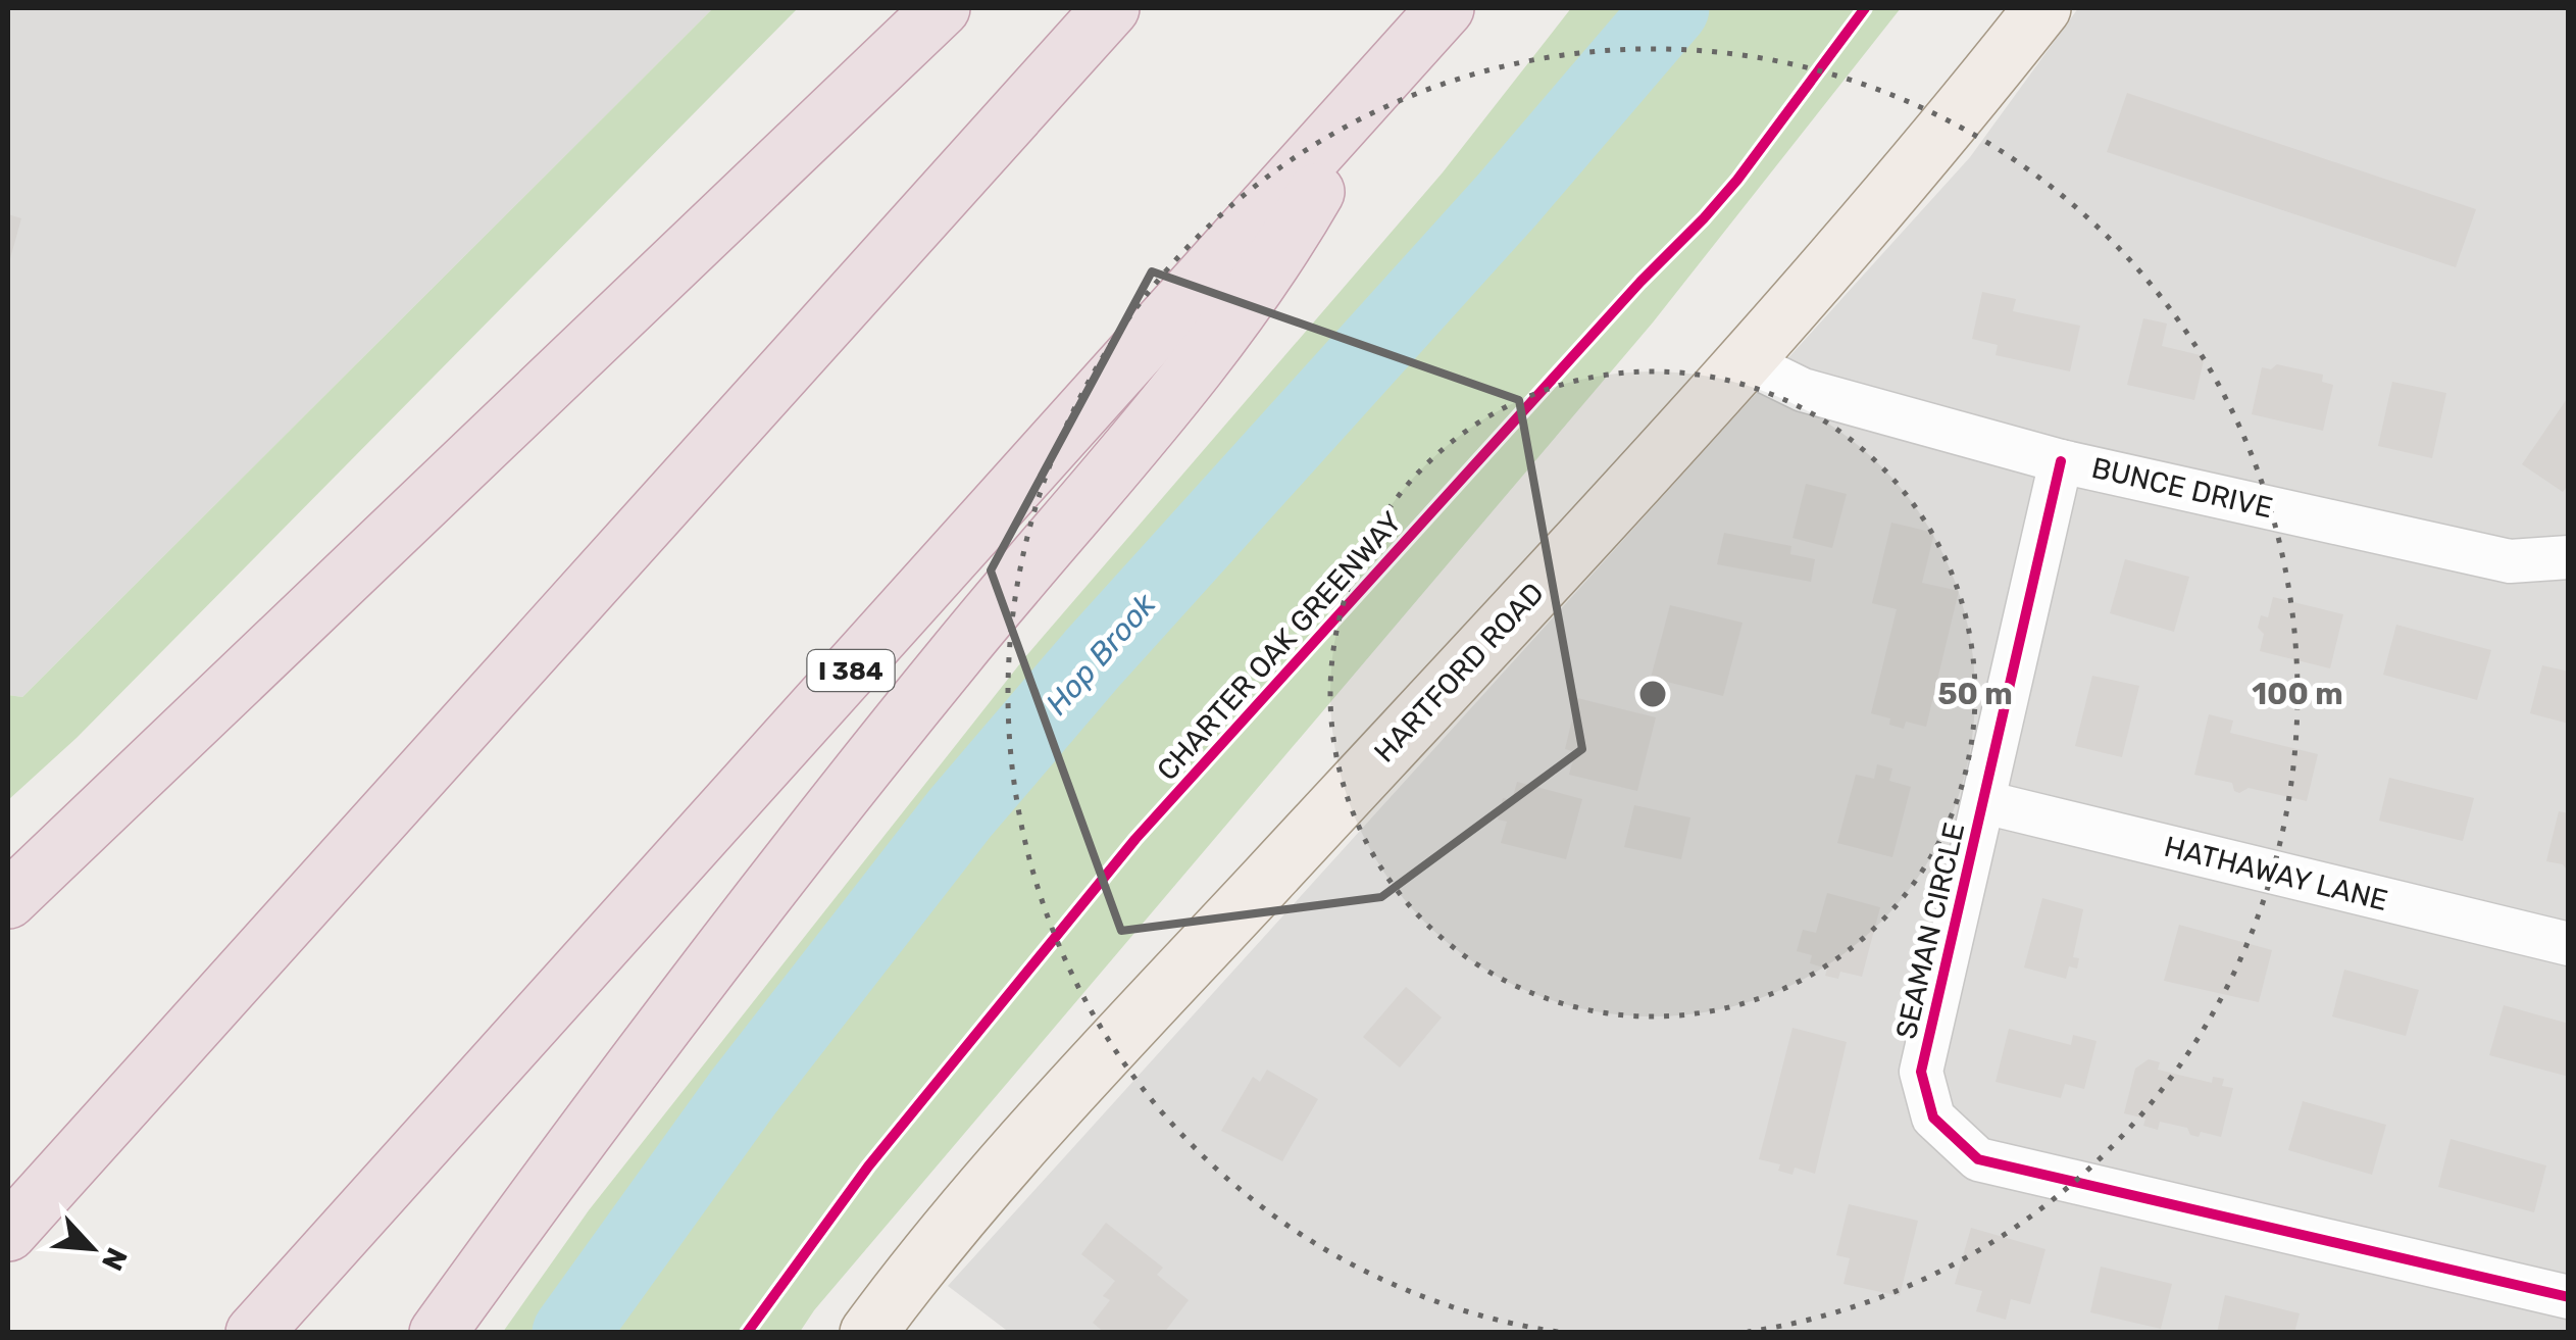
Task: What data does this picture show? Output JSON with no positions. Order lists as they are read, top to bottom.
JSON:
{
  "streets": {
    "highway": ["I 384"],
    "main road": ["HARTFORD ROAD"],
    "street": ["BUNCE DRIVE", "HATHAWAY LANE", "SEAMAN CIRCLE"],
    "cycle path": ["CHARTER OAK GREENWAY"]
  },
  "crossings": [
    ["BUNCE DRIVE", "HARTFORD ROAD"],
    ["BUNCE DRIVE", "SEAMAN CIRCLE"],
    ["HATHAWAY LANE", "SEAMAN CIRCLE"]
  ],
  "water": ["Hop Brook"],
  "north": "bottom right",
  "rings": ["50 m", "100 m"]
}
